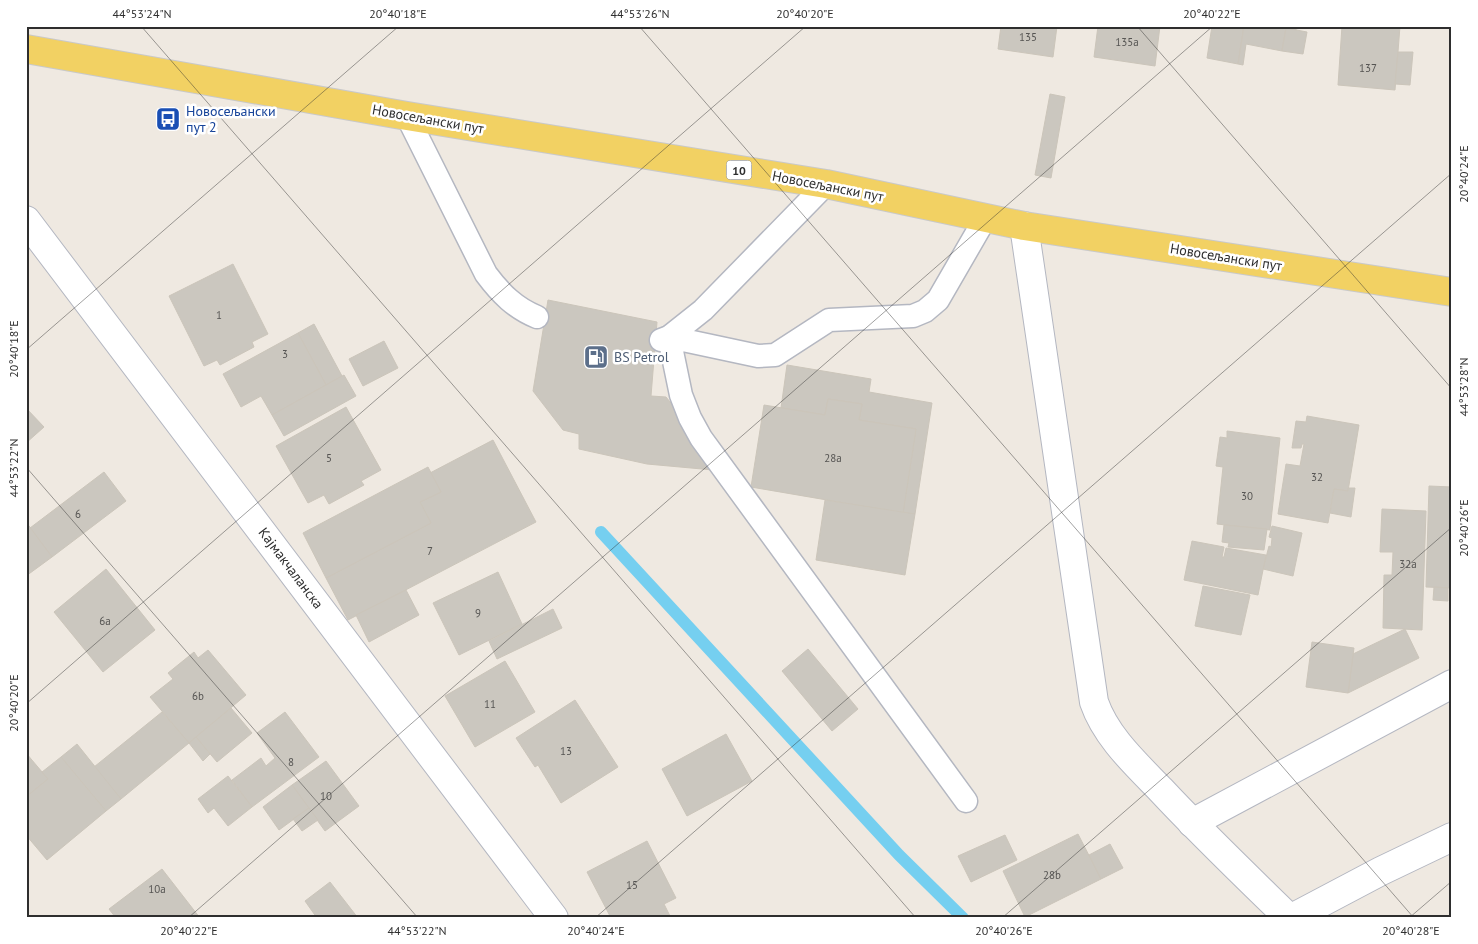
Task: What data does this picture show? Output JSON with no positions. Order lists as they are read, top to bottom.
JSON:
{
  "streets": {
    "main road": ["Новосељански пут", "10"],
    "street": ["Кајмакчаланска"]
  },
  "places": {
    "bus stop": ["Новосељански пут 2"],
    "fuel station": ["BS Petrol"]
  },
  "house_numbers": [
    "135",
    "135a",
    "137",
    "1",
    "3",
    "5",
    "28a",
    "32",
    "30",
    "6",
    "7",
    "32a",
    "9",
    "6a",
    "6b",
    "11",
    "13",
    "8",
    "10",
    "28b",
    "15",
    "10a"
  ],
  "coordinates": [
    "44°53'24\"N",
    "20°40'18\"E",
    "44°53'26\"N",
    "20°40'20\"E",
    "20°40'22\"E",
    "20°40'24\"E",
    "44°53'28\"N",
    "44°53'22\"N",
    "20°40'26\"E",
    "20°40'28\"E"
  ]
}
